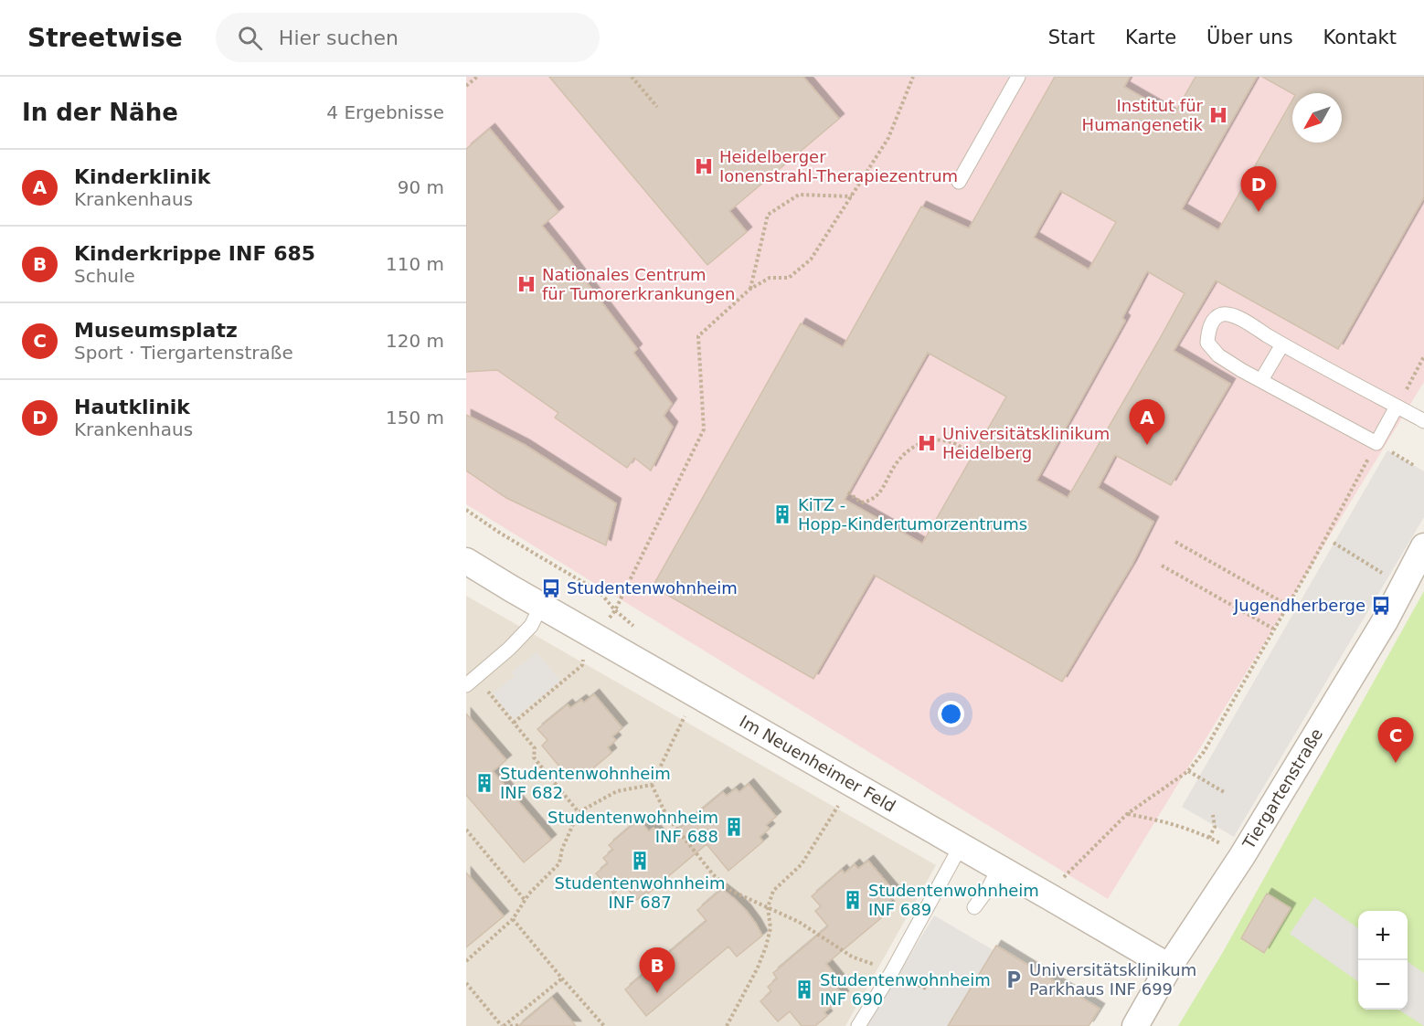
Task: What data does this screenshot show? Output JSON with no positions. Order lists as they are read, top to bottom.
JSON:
{
  "streets": {
    "street": ["Im Neuenheimer Feld", "Tiergartenstraße"]
  },
  "crossings": [
    ["Im Neuenheimer Feld", "Tiergartenstraße"]
  ],
  "places": {
    "hospital": [
      "Institut für Humangenetik",
      "Heidelberger Ionenstrahl-Therapiezentrum",
      "Nationales Centrum für Tumorerkrankungen",
      "Universitätsklinikum Heidelberg"
    ],
    "building": [
      "KiTZ - Hopp-Kindertumorzentrums",
      "Studentenwohnheim INF 682",
      "Studentenwohnheim INF 688",
      "Studentenwohnheim INF 687",
      "Studentenwohnheim INF 689",
      "Studentenwohnheim INF 690"
    ],
    "bus stop": ["Studentenwohnheim", "Jugendherberge"],
    "parking": ["Universitätsklinikum Parkhaus INF 699"]
  },
  "north": "bottom left",
  "page": {
    "header": "Streetwise",
    "search": "Hier suchen",
    "nav": [
      "Start",
      "Karte",
      "Über uns",
      "Kontakt"
    ],
    "heading": ["In der Nähe", "4 Ergebnisse"],
    "list": [
      {
        "mark": "A",
        "name": "Kinderklinik",
        "note": "Krankenhaus",
        "value": "90 m"
      },
      {
        "mark": "B",
        "name": "Kinderkrippe INF 685",
        "note": "Schule",
        "value": "110 m"
      },
      {
        "mark": "C",
        "name": "Museumsplatz",
        "note": "Sport · Tiergartenstraße",
        "value": "120 m"
      },
      {
        "mark": "D",
        "name": "Hautklinik",
        "note": "Krankenhaus",
        "value": "150 m"
      }
    ],
    "pins": [
      "D",
      "A",
      "C",
      "B"
    ],
    "map_buttons": ["+", "−"]
  }
}
